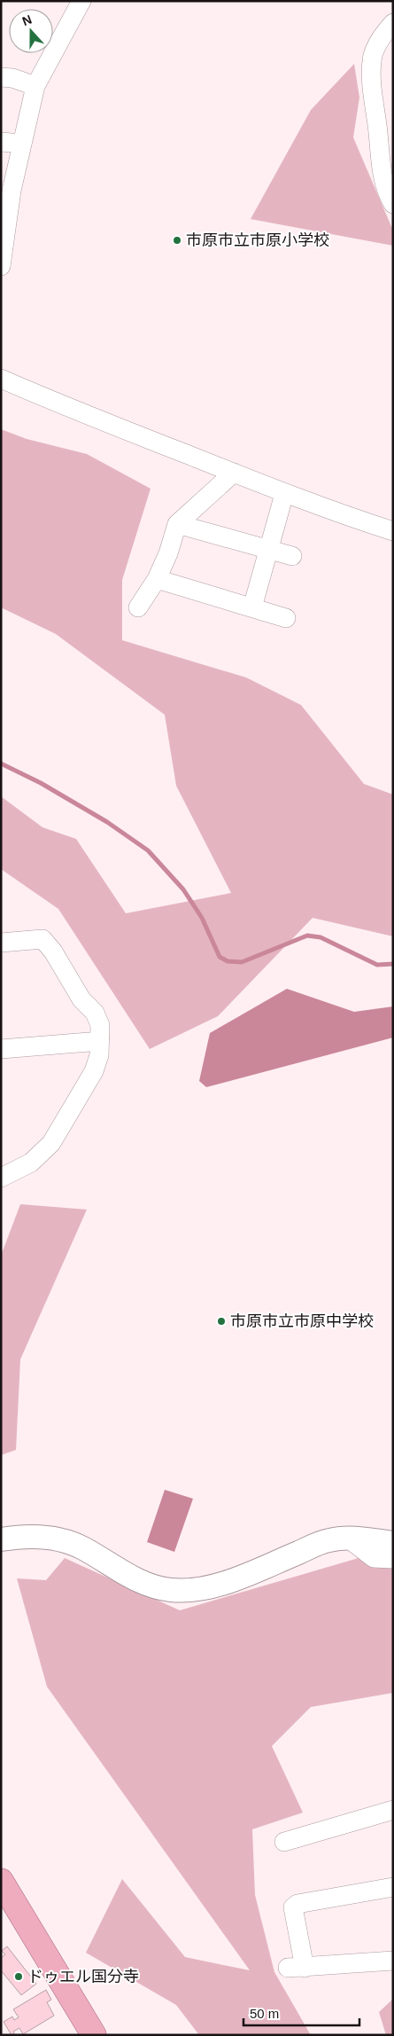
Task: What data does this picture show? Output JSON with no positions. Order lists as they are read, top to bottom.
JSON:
{
  "places": ["市原市立市原小学校", "市原市立市原中学校", "ドゥエル国分寺"],
  "scale_bar": "50 m",
  "north": "top"
}
